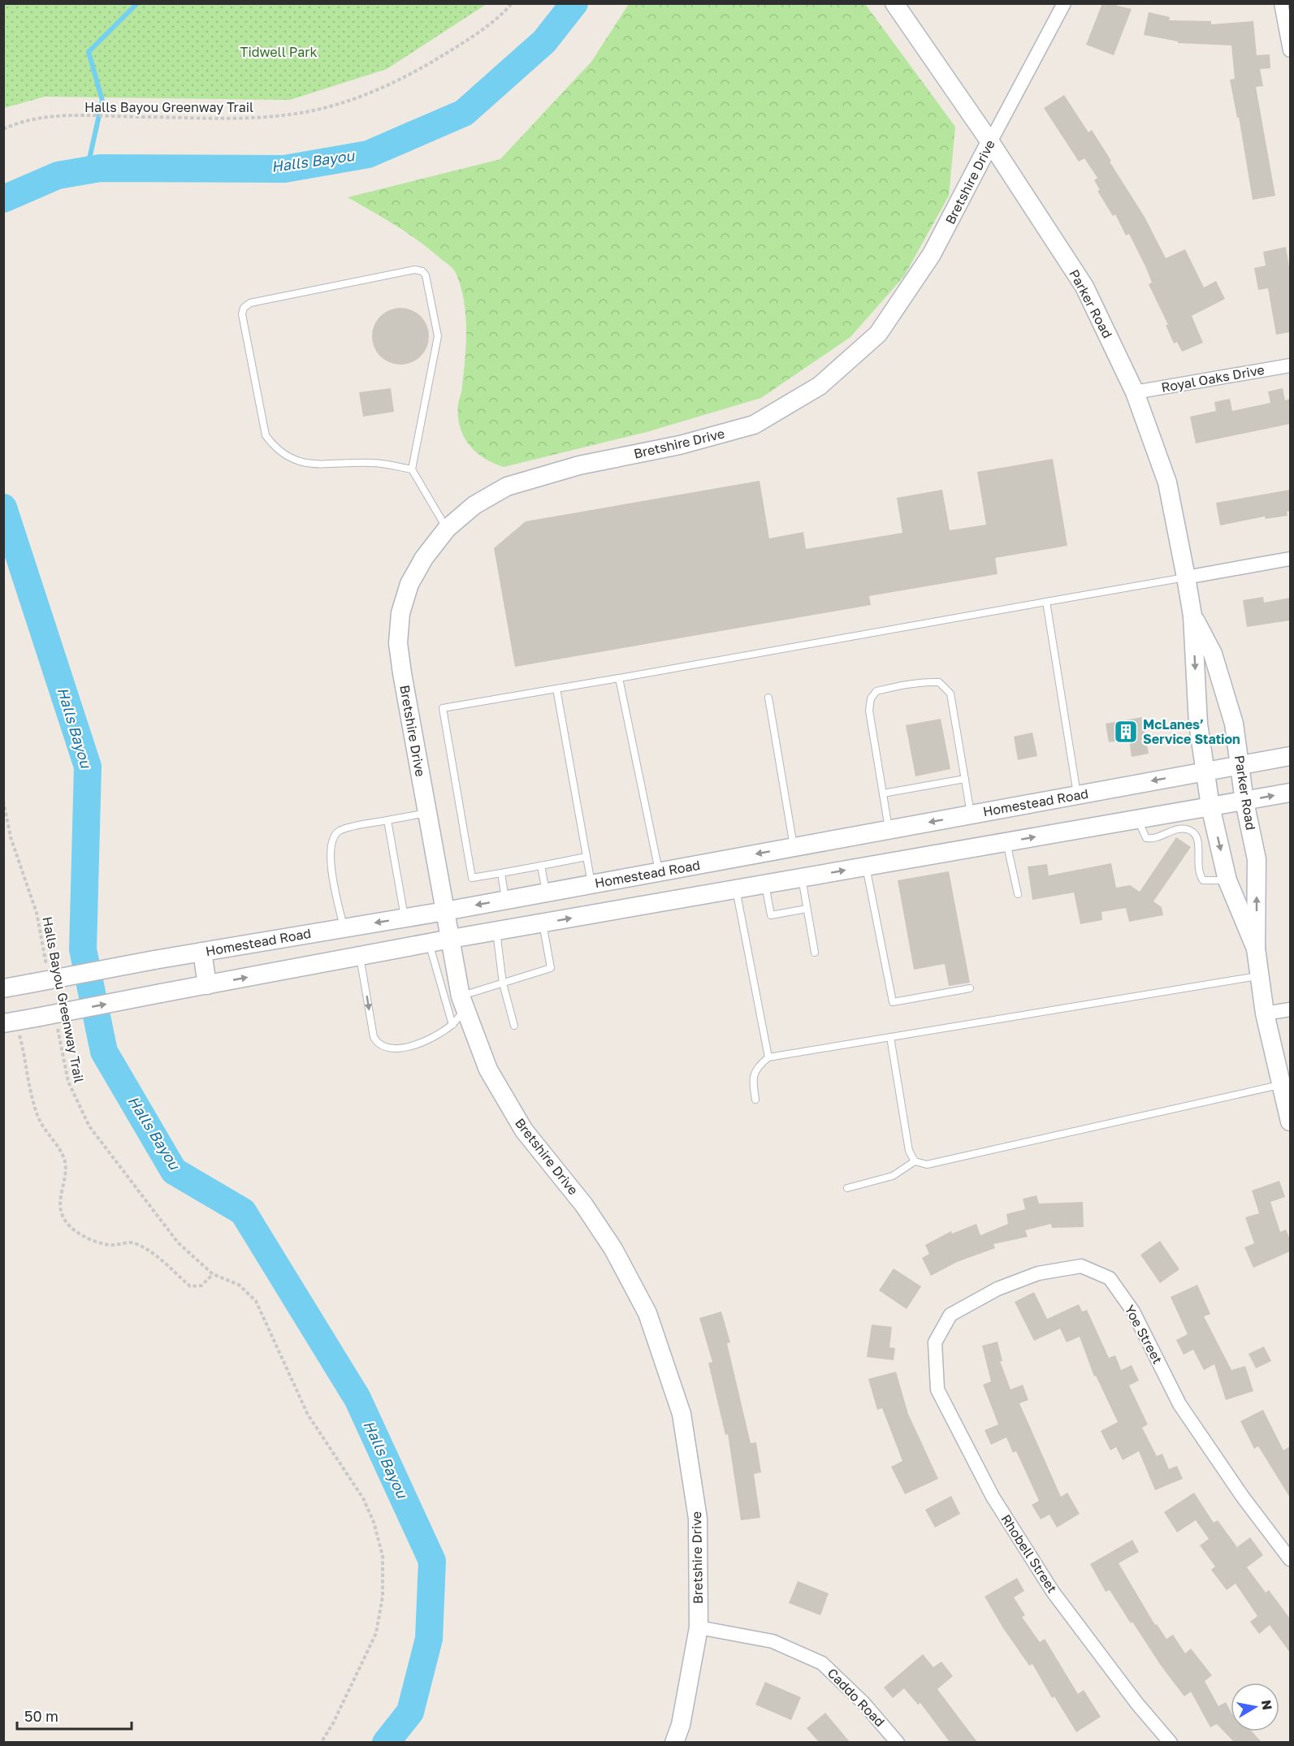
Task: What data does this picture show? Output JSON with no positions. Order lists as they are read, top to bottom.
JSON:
{
  "streets": {
    "main road": ["Bretshire Drive", "Parker Road", "Homestead Road"],
    "street": [
      "Royal Oaks Drive",
      "Yoe Street",
      "Rhobell Street",
      "Caddo Road"
    ],
    "path": ["Halls Bayou Greenway Trail"]
  },
  "crossings": [
    ["Bretshire Drive", "Parker Road"],
    ["Bretshire Drive", "Homestead Road"],
    ["Bretshire Drive", "Caddo Road"],
    ["Parker Road", "Royal Oaks Drive"],
    ["Parker Road", "Homestead Road"],
    ["Yoe Street", "Rhobell Street"]
  ],
  "water": ["Halls Bayou"],
  "parks": ["Tidwell Park"],
  "places": {
    "building": ["McLanes’ Service Station"]
  },
  "scale_bar": "50 m",
  "north": "right"
}
